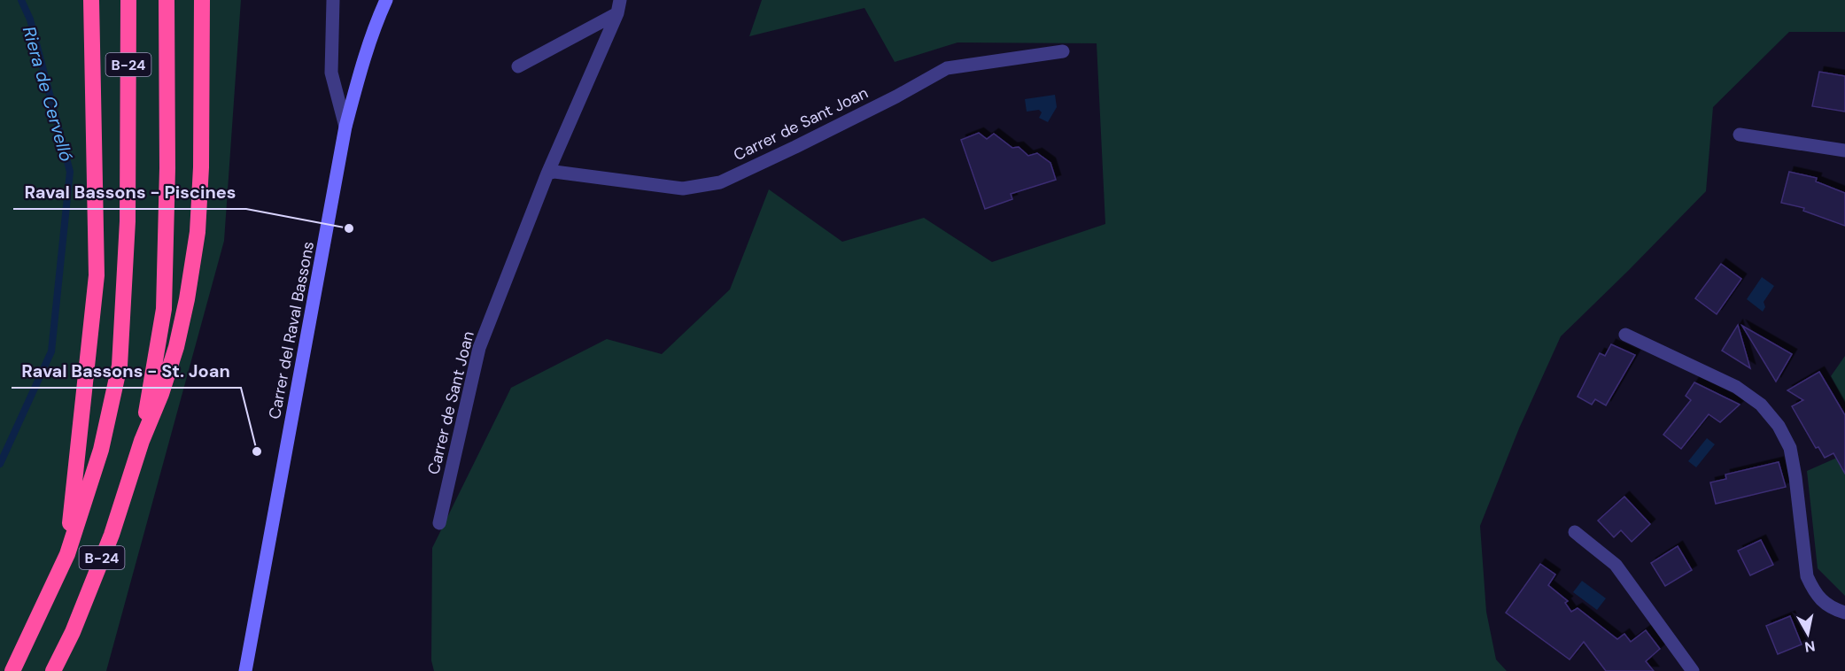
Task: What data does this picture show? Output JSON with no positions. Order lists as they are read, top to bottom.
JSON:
{
  "streets": {
    "highway": ["B-24"],
    "street": ["Carrer de Sant Joan", "Carrer del Raval Bassons"]
  },
  "water": ["Riera de Cervelló"],
  "places": ["Raval Bassons - Piscines", "Raval Bassons - St. Joan"],
  "north": "bottom"
}
